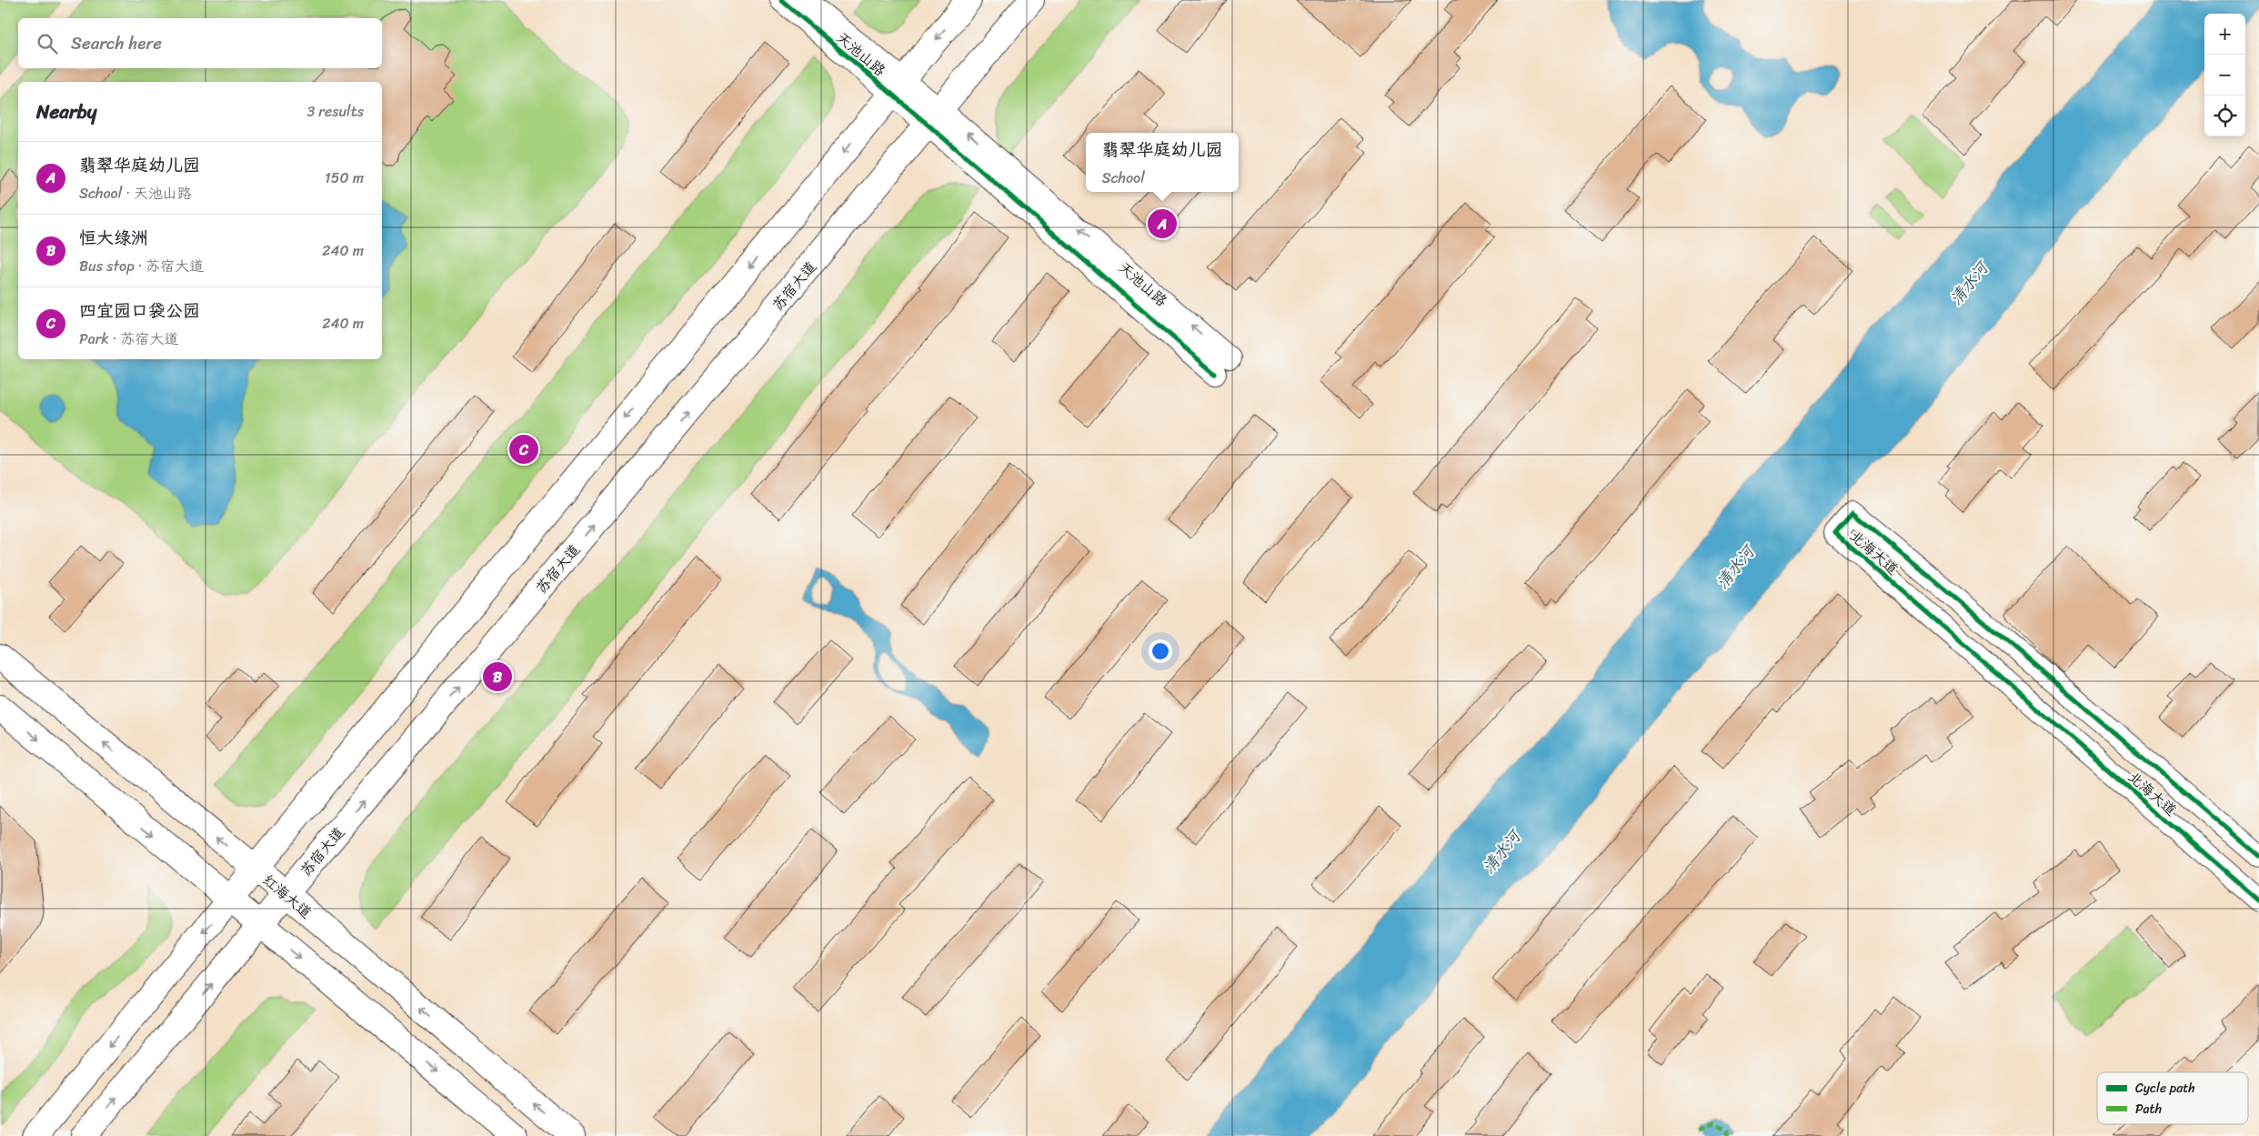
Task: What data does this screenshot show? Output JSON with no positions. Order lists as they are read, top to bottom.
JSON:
{
  "streets": {
    "main road": ["苏宿大道", "红海大道"],
    "street": ["天池山路", "北海大道"]
  },
  "crossings": [
    ["天池山路", "苏宿大道"],
    ["苏宿大道", "红海大道"]
  ],
  "water": ["清水河"],
  "legend": ["Cycle path", "Path"],
  "page": {
    "map_buttons": ["+", "−"],
    "search": "Search here",
    "heading": ["Nearby", "3 results"],
    "popup": ["翡翠华庭幼儿园", "School"],
    "list": [
      {
        "mark": "A",
        "name": "翡翠华庭幼儿园",
        "note": "School · 天池山路",
        "value": "150 m"
      },
      {
        "mark": "B",
        "name": "恒大绿洲",
        "note": "Bus stop · 苏宿大道",
        "value": "240 m"
      },
      {
        "mark": "C",
        "name": "四宜园口袋公园",
        "note": "Park · 苏宿大道",
        "value": "240 m"
      }
    ],
    "pins": ["A", "C", "B"]
  }
}
